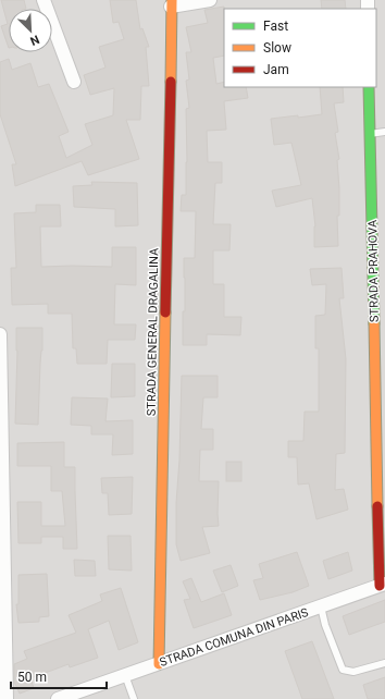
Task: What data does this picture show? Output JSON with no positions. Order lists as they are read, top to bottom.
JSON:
{
  "streets": {
    "street": ["STRADA PRAHOVA", "STRADA GENERAL DRAGALINA", "STRADA COMUNA DIN PARIS"]
  },
  "crossings": [
    ["STRADA PRAHOVA", "STRADA COMUNA DIN PARIS"],
    ["STRADA GENERAL DRAGALINA", "STRADA COMUNA DIN PARIS"]
  ],
  "legend": ["Fast", "Slow", "Jam"],
  "scale_bar": "50 m",
  "north": "bottom right"
}
